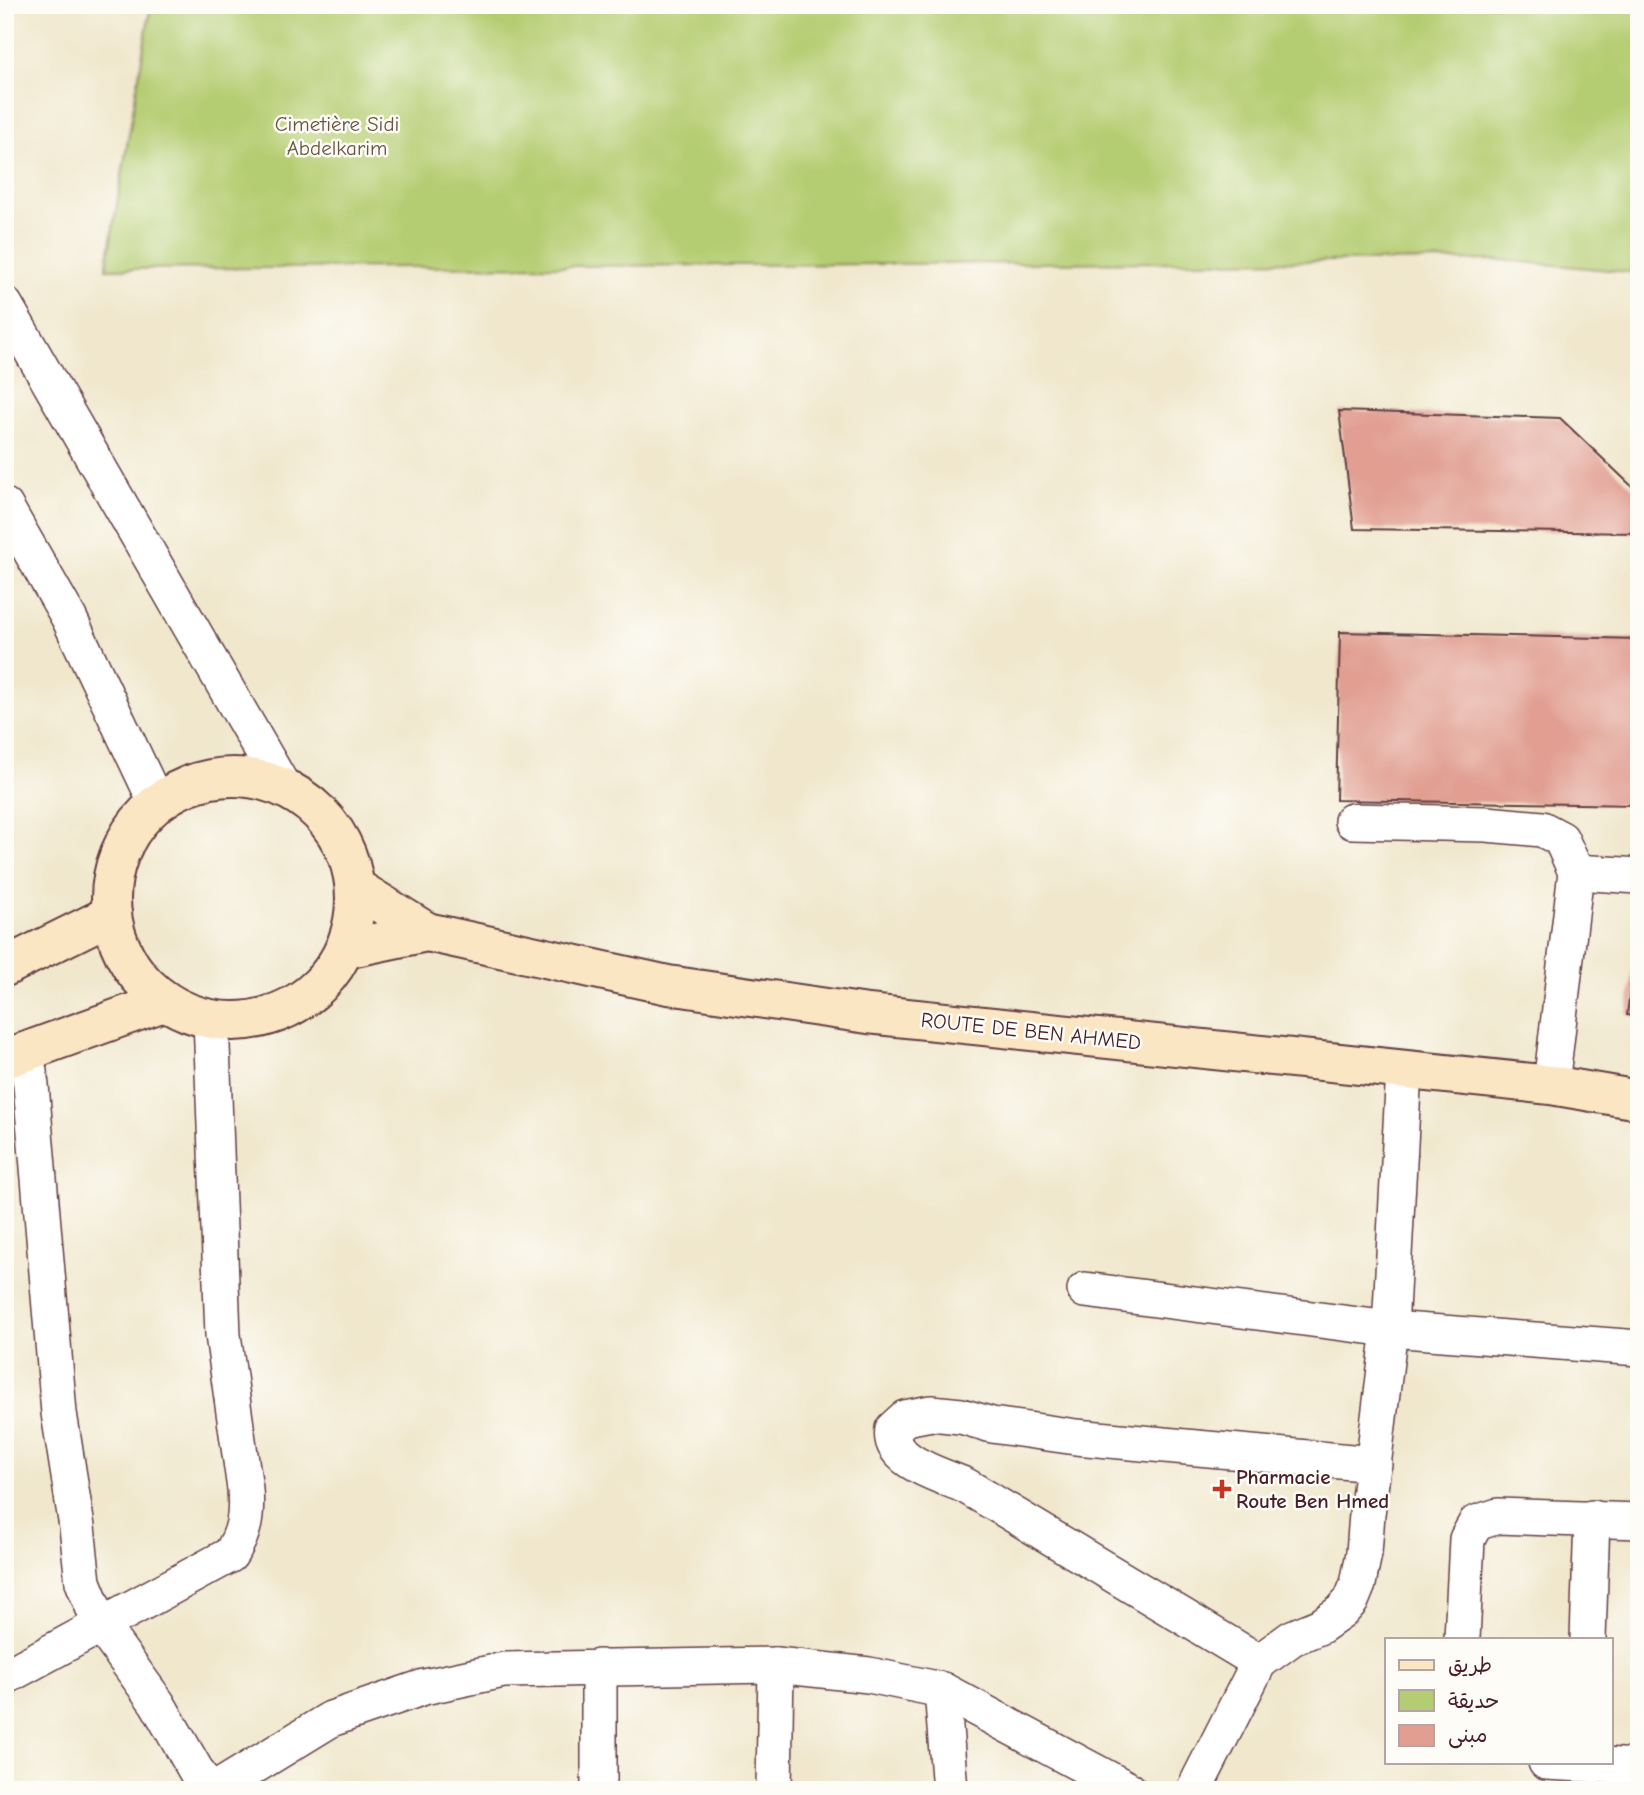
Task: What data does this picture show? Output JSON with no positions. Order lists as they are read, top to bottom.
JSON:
{
  "streets": {
    "street": ["ROUTE DE BEN AHMED"]
  },
  "parks": ["Cimetière Sidi Abdelkarim"],
  "places": {
    "health": ["Pharmacie Route Ben Hmed"]
  },
  "legend": ["طريق", "حديقة", "مبنى"]
}
